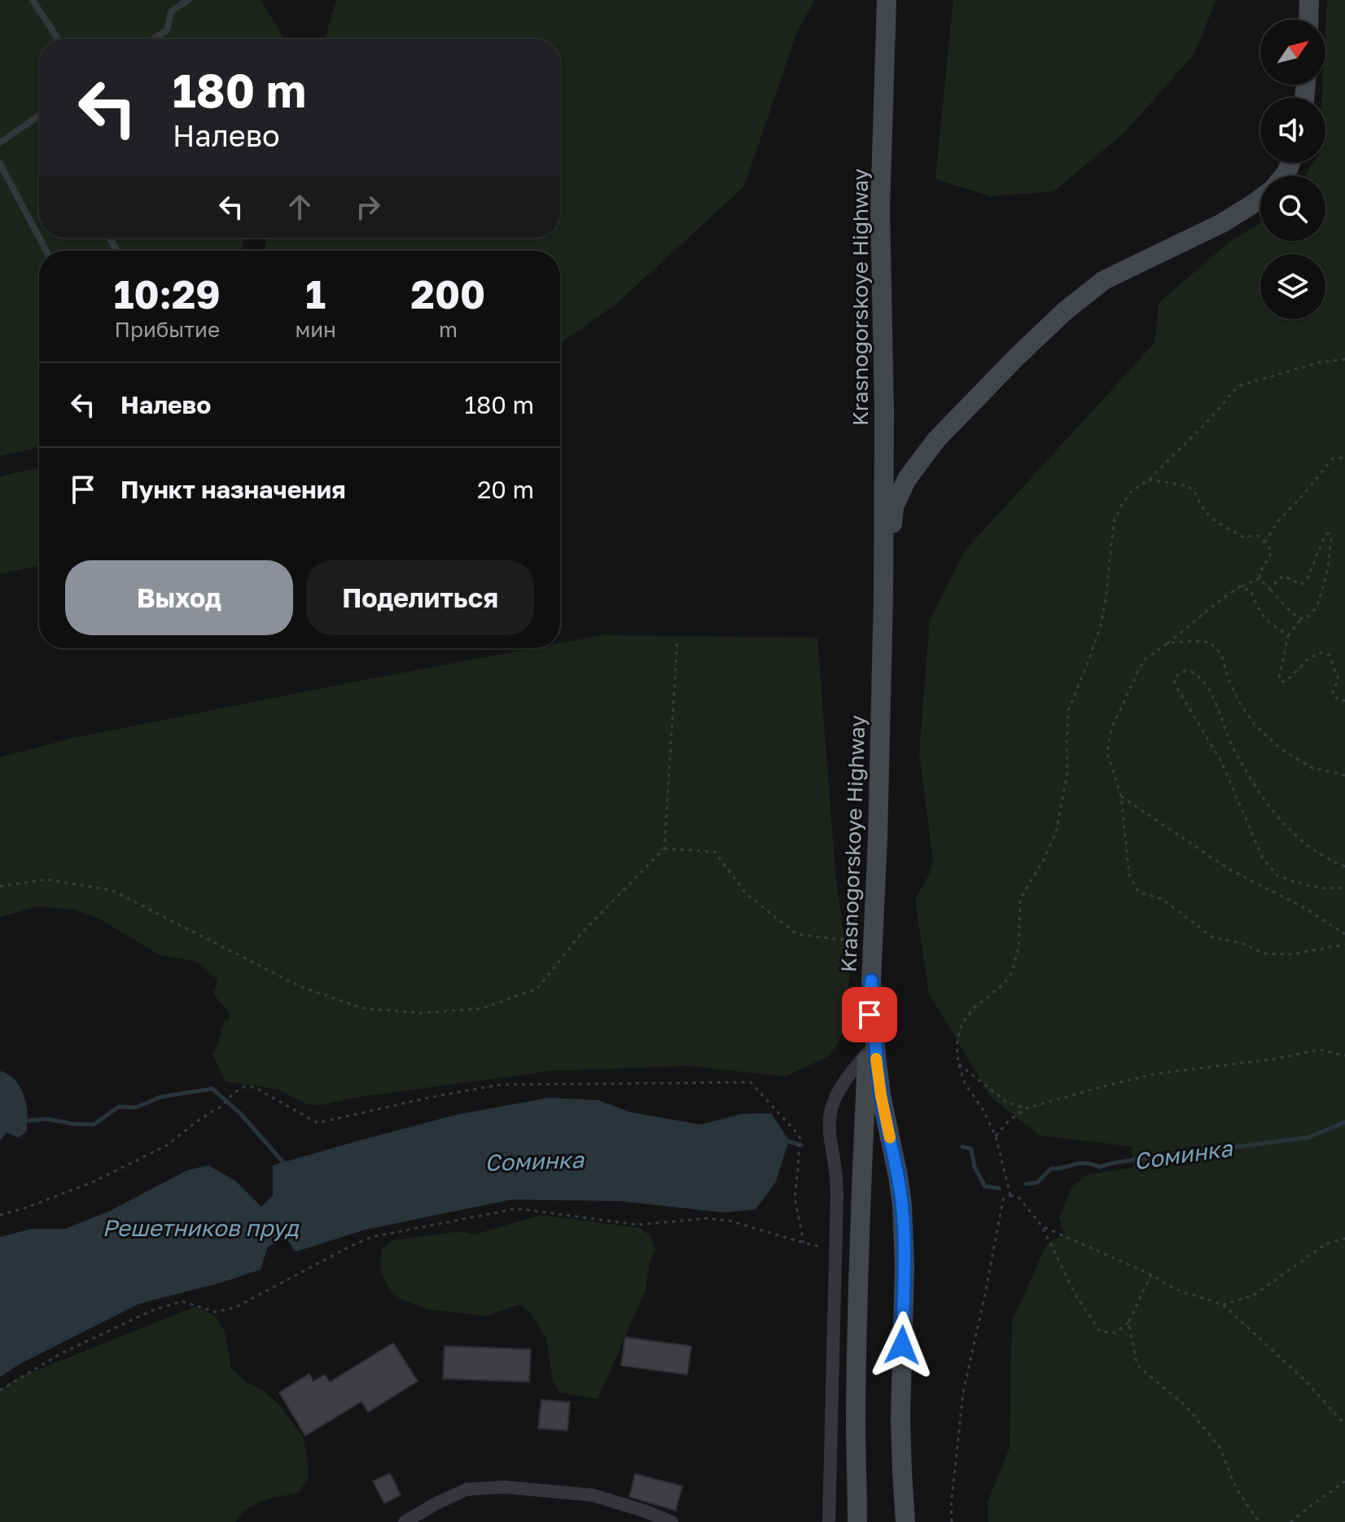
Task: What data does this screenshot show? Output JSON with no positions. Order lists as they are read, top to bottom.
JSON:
{
  "streets": {
    "main road": ["Krasnogorskoye Highway"]
  },
  "water": ["Соминка", "Решетников пруд"],
  "north": "top right",
  "page": {
    "turn": ["180 m", "Налево"],
    "eta": [
      "10:29",
      "Прибытие",
      "1",
      "мин",
      "200",
      "m"
    ],
    "list": [
      {
        "name": "Налево",
        "value": "180 m"
      },
      {
        "name": "Пункт назначения",
        "value": "20 m"
      }
    ],
    "buttons": ["Выход", "Поделиться"]
  }
}
